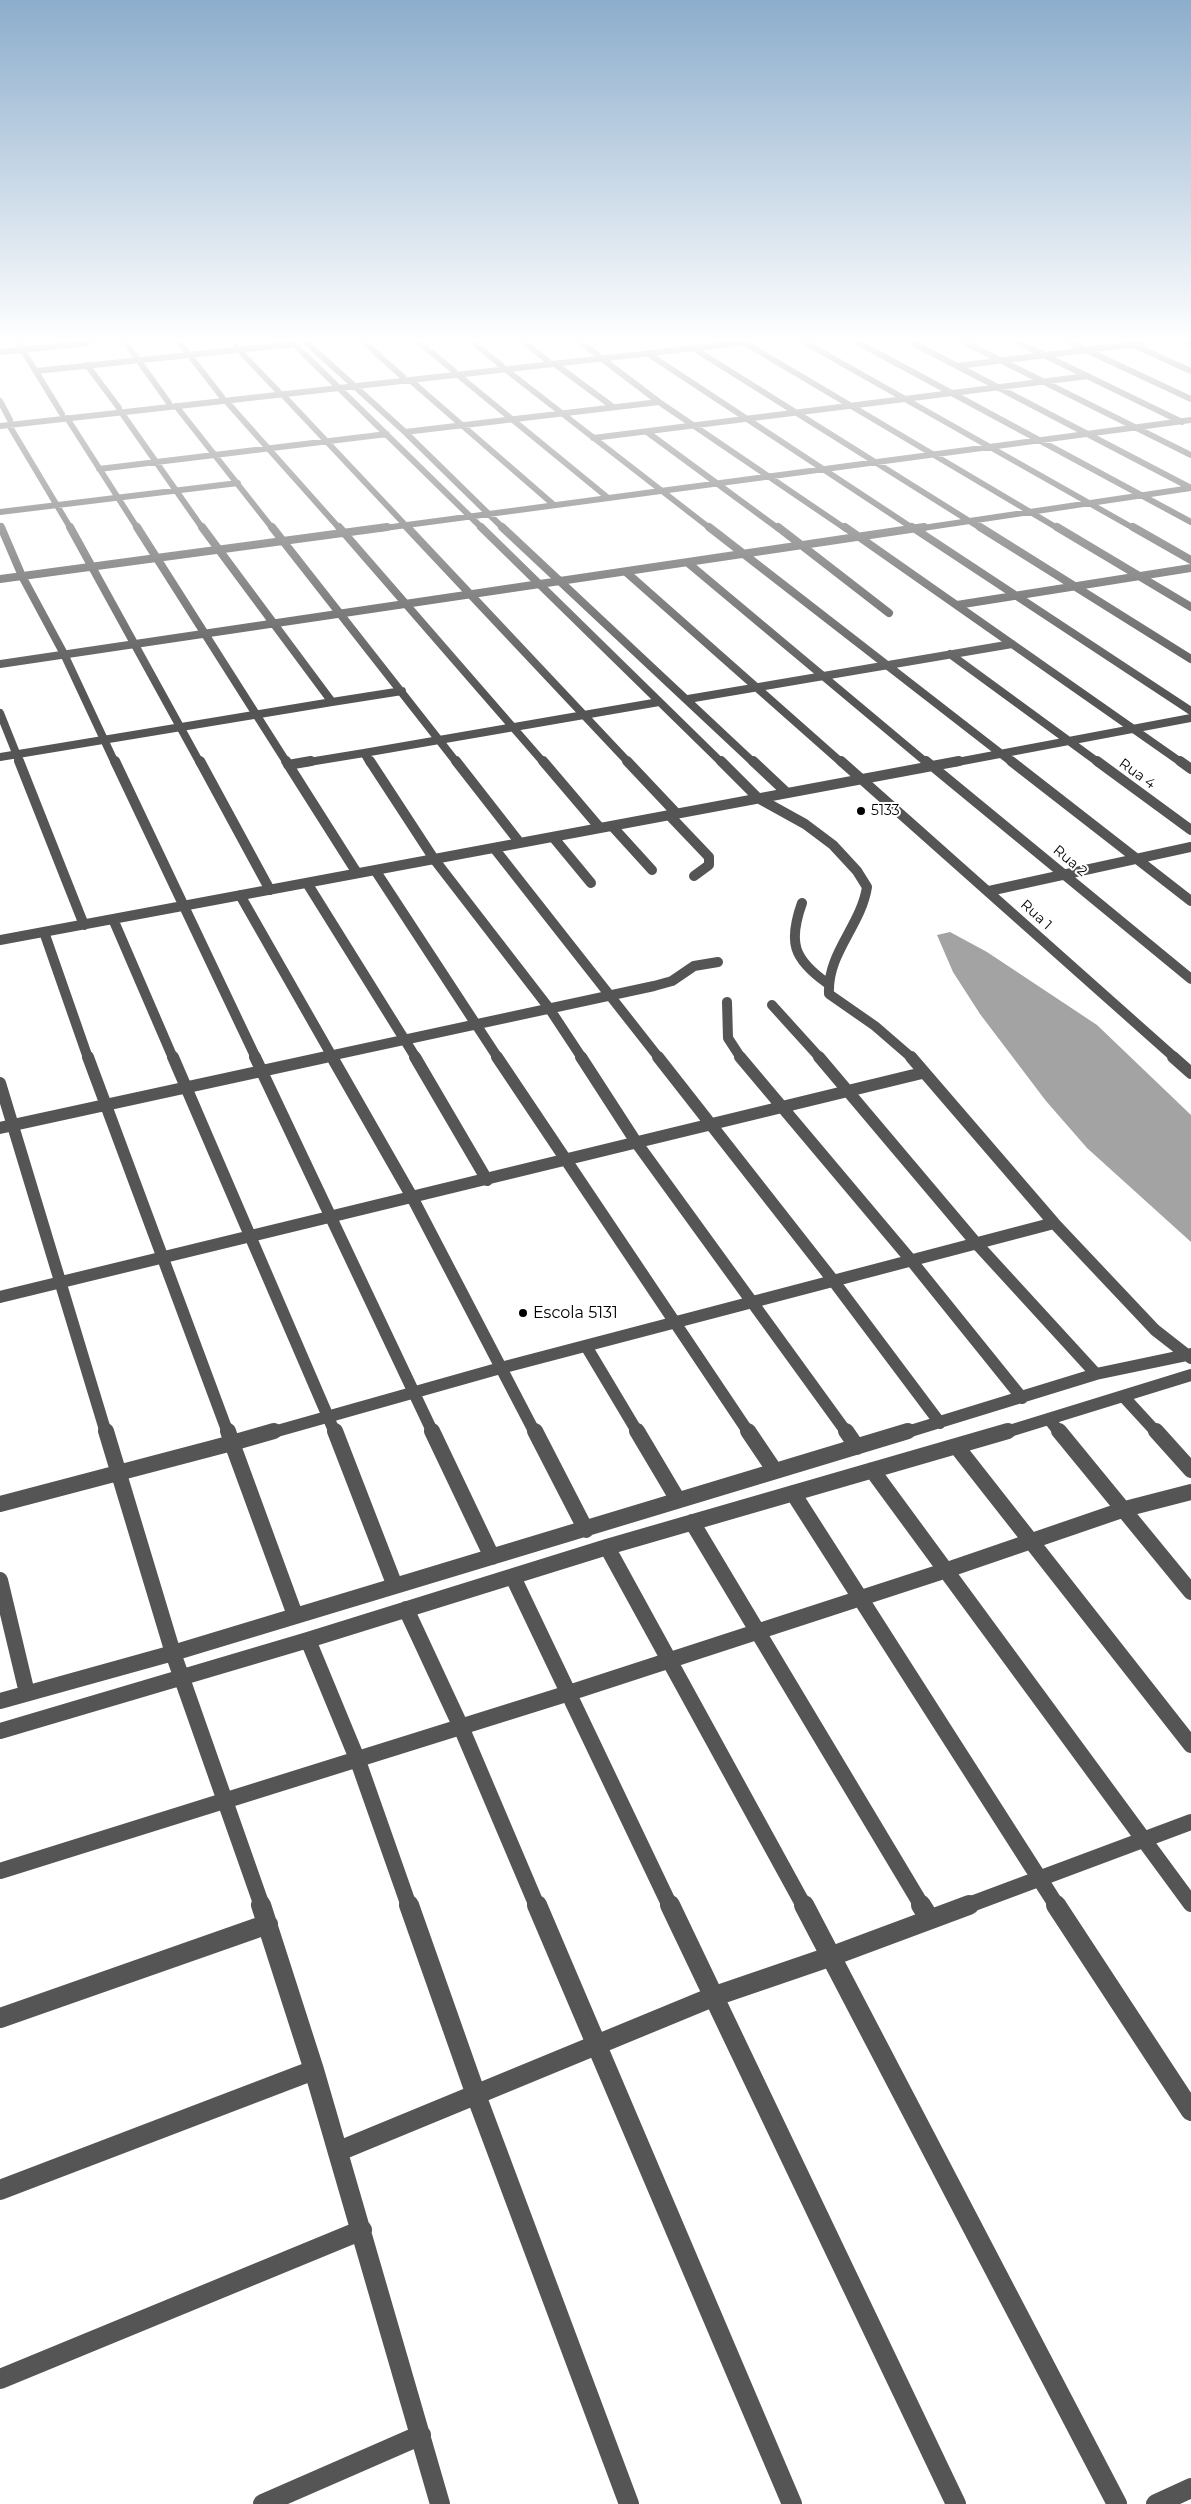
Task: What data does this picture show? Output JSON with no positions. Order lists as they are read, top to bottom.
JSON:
{
  "streets": {
    "street": ["Rua 4", "Rua 2", "Rua 1"]
  },
  "places": ["5133", "Escola 5131"]
}
